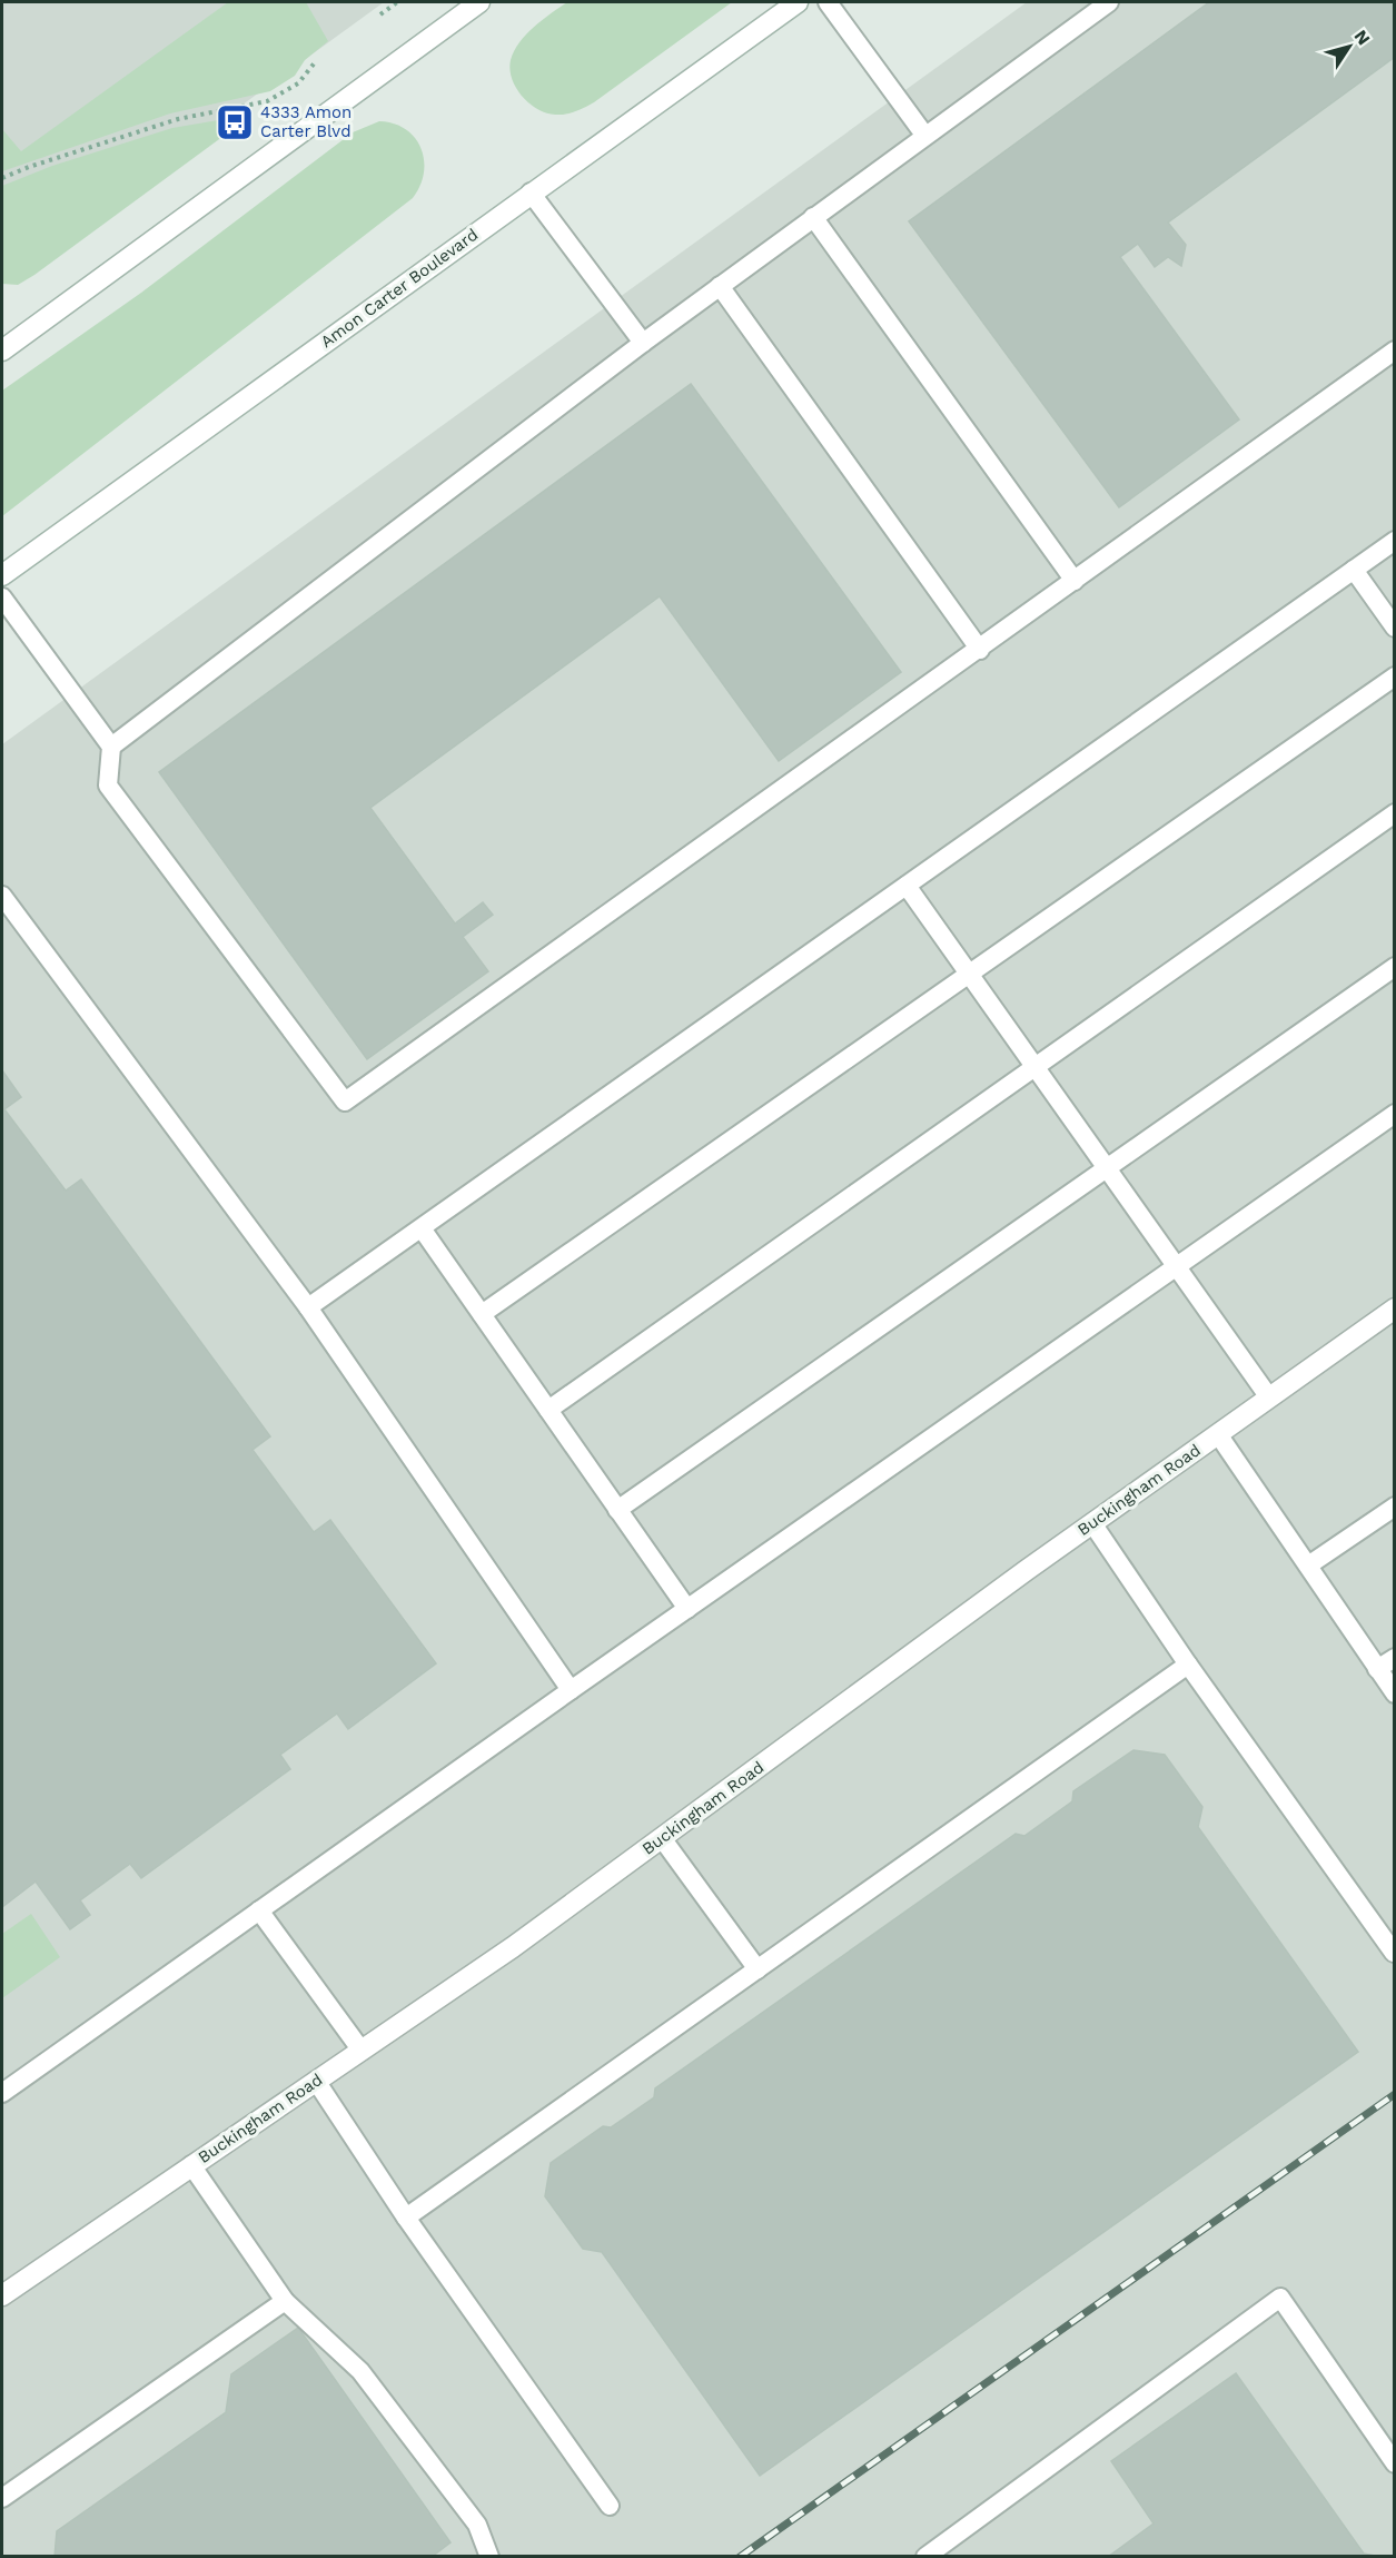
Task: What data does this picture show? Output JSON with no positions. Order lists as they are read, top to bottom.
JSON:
{
  "streets": {
    "street": ["Amon Carter Boulevard", "Buckingham Road"]
  },
  "places": {
    "bus stop": ["4333 Amon Carter Blvd"]
  },
  "north": "top right"
}
